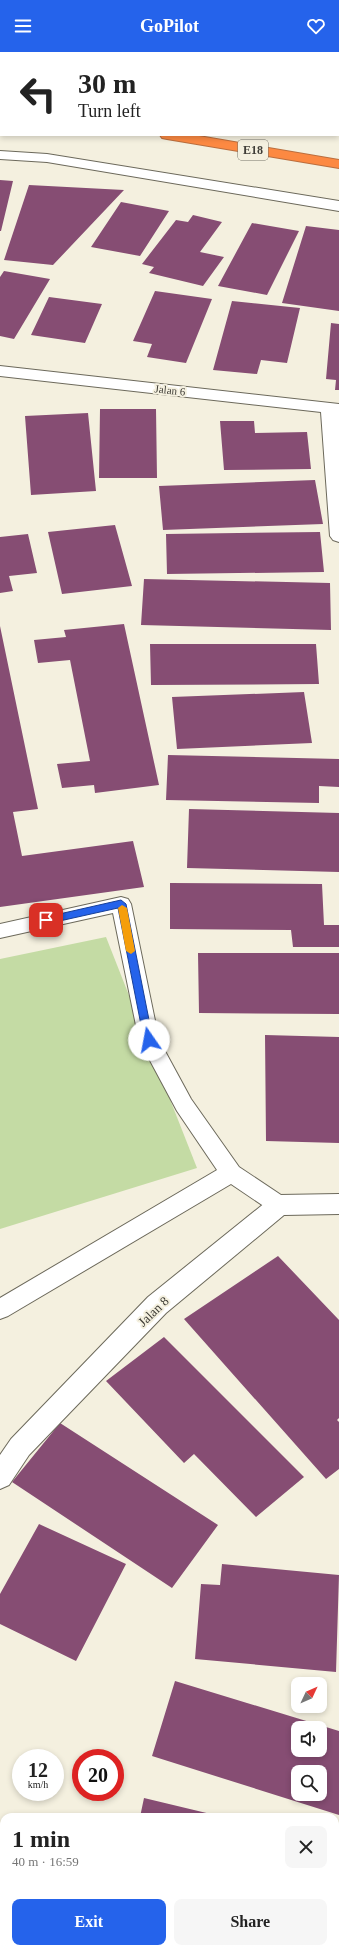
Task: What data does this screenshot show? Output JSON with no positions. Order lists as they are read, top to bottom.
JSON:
{
  "streets": {
    "highway": ["E18"],
    "street": ["Jalan 6", "Jalan 8"]
  },
  "north": "top right",
  "page": {
    "header": "GoPilot",
    "turn": ["30 m", "Turn left"],
    "speed": "12 km/h",
    "limit": "20",
    "heading": ["1 min", "40 m · 16:59"],
    "buttons": ["Exit", "Share"]
  }
}
